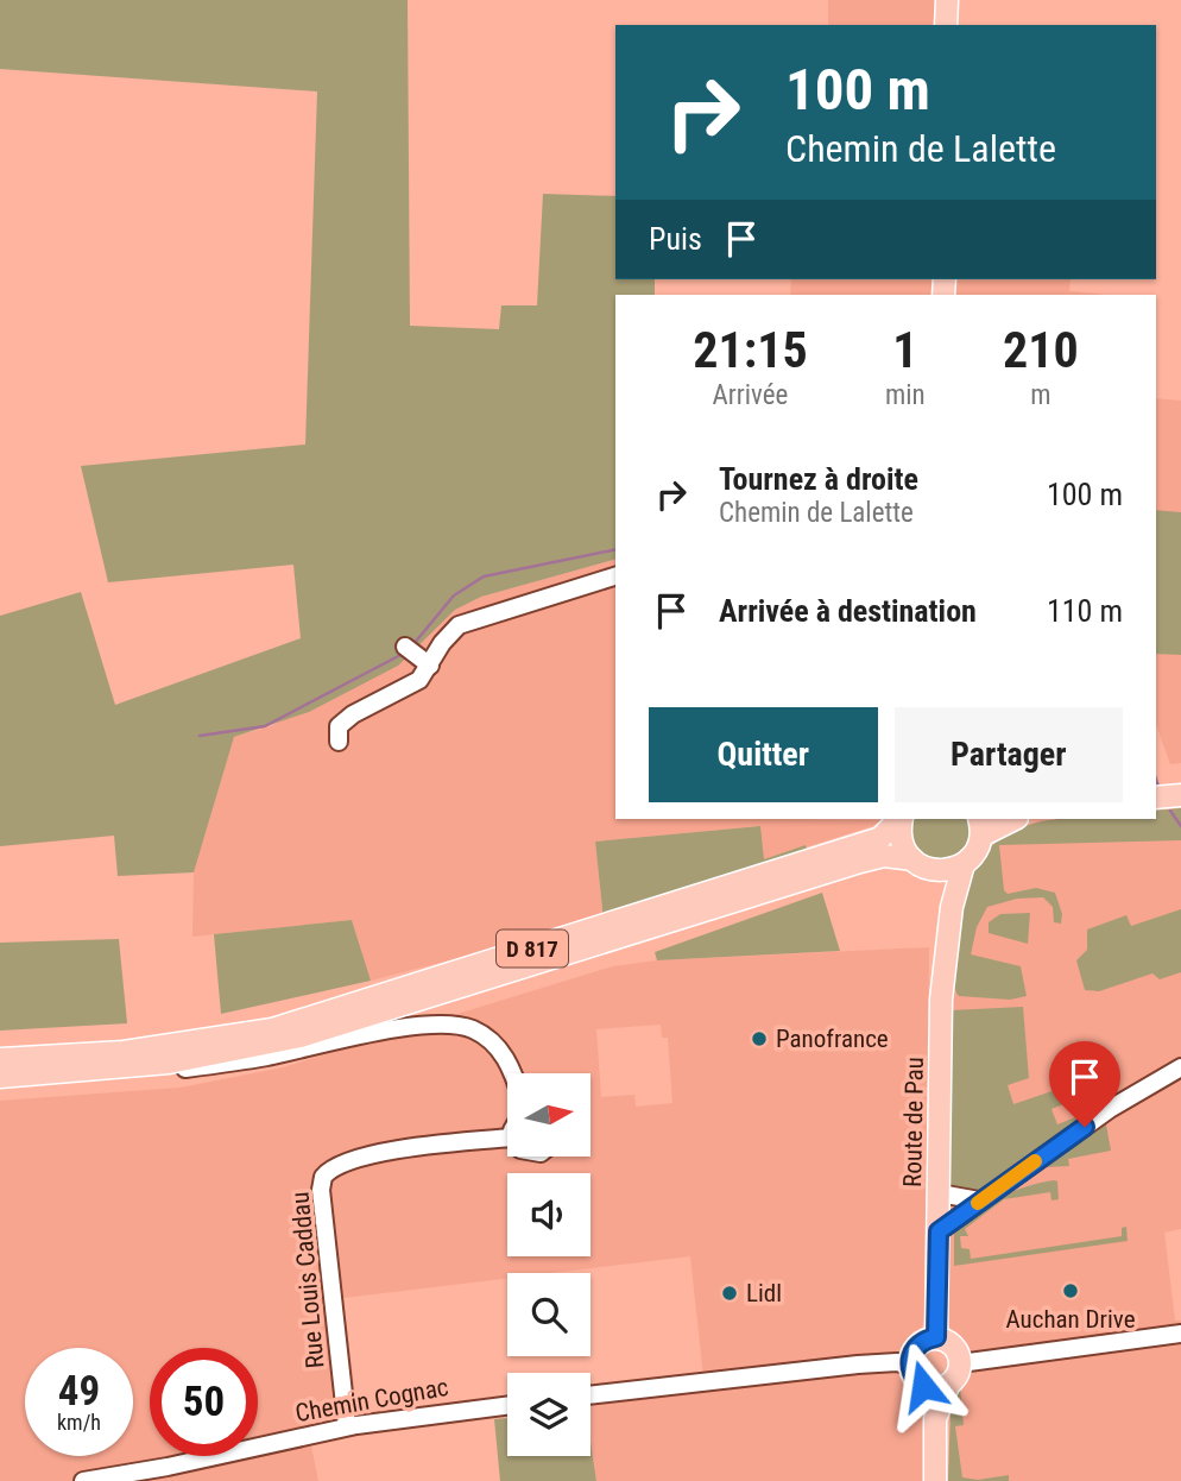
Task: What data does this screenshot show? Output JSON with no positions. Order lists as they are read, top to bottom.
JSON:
{
  "streets": {
    "main road": ["D 817", "Route de Pau"],
    "street": ["Rue Louis Caddau", "Chemin Cognac"]
  },
  "crossings": [
    ["Rue Louis Caddau", "Chemin Cognac"]
  ],
  "places": ["Panofrance", "Auchan Drive", "Lidl"],
  "north": "right",
  "page": {
    "turn": ["100 m", "Chemin de Lalette"],
    "then": "Puis",
    "eta": [
      "21:15",
      "Arrivée",
      "1",
      "min",
      "210",
      "m"
    ],
    "list": [
      {
        "name": "Tournez à droite",
        "note": "Chemin de Lalette",
        "value": "100 m"
      },
      {
        "name": "Arrivée à destination",
        "value": "110 m"
      }
    ],
    "buttons": ["Quitter", "Partager"],
    "speed": "49 km/h",
    "limit": "50"
  }
}
